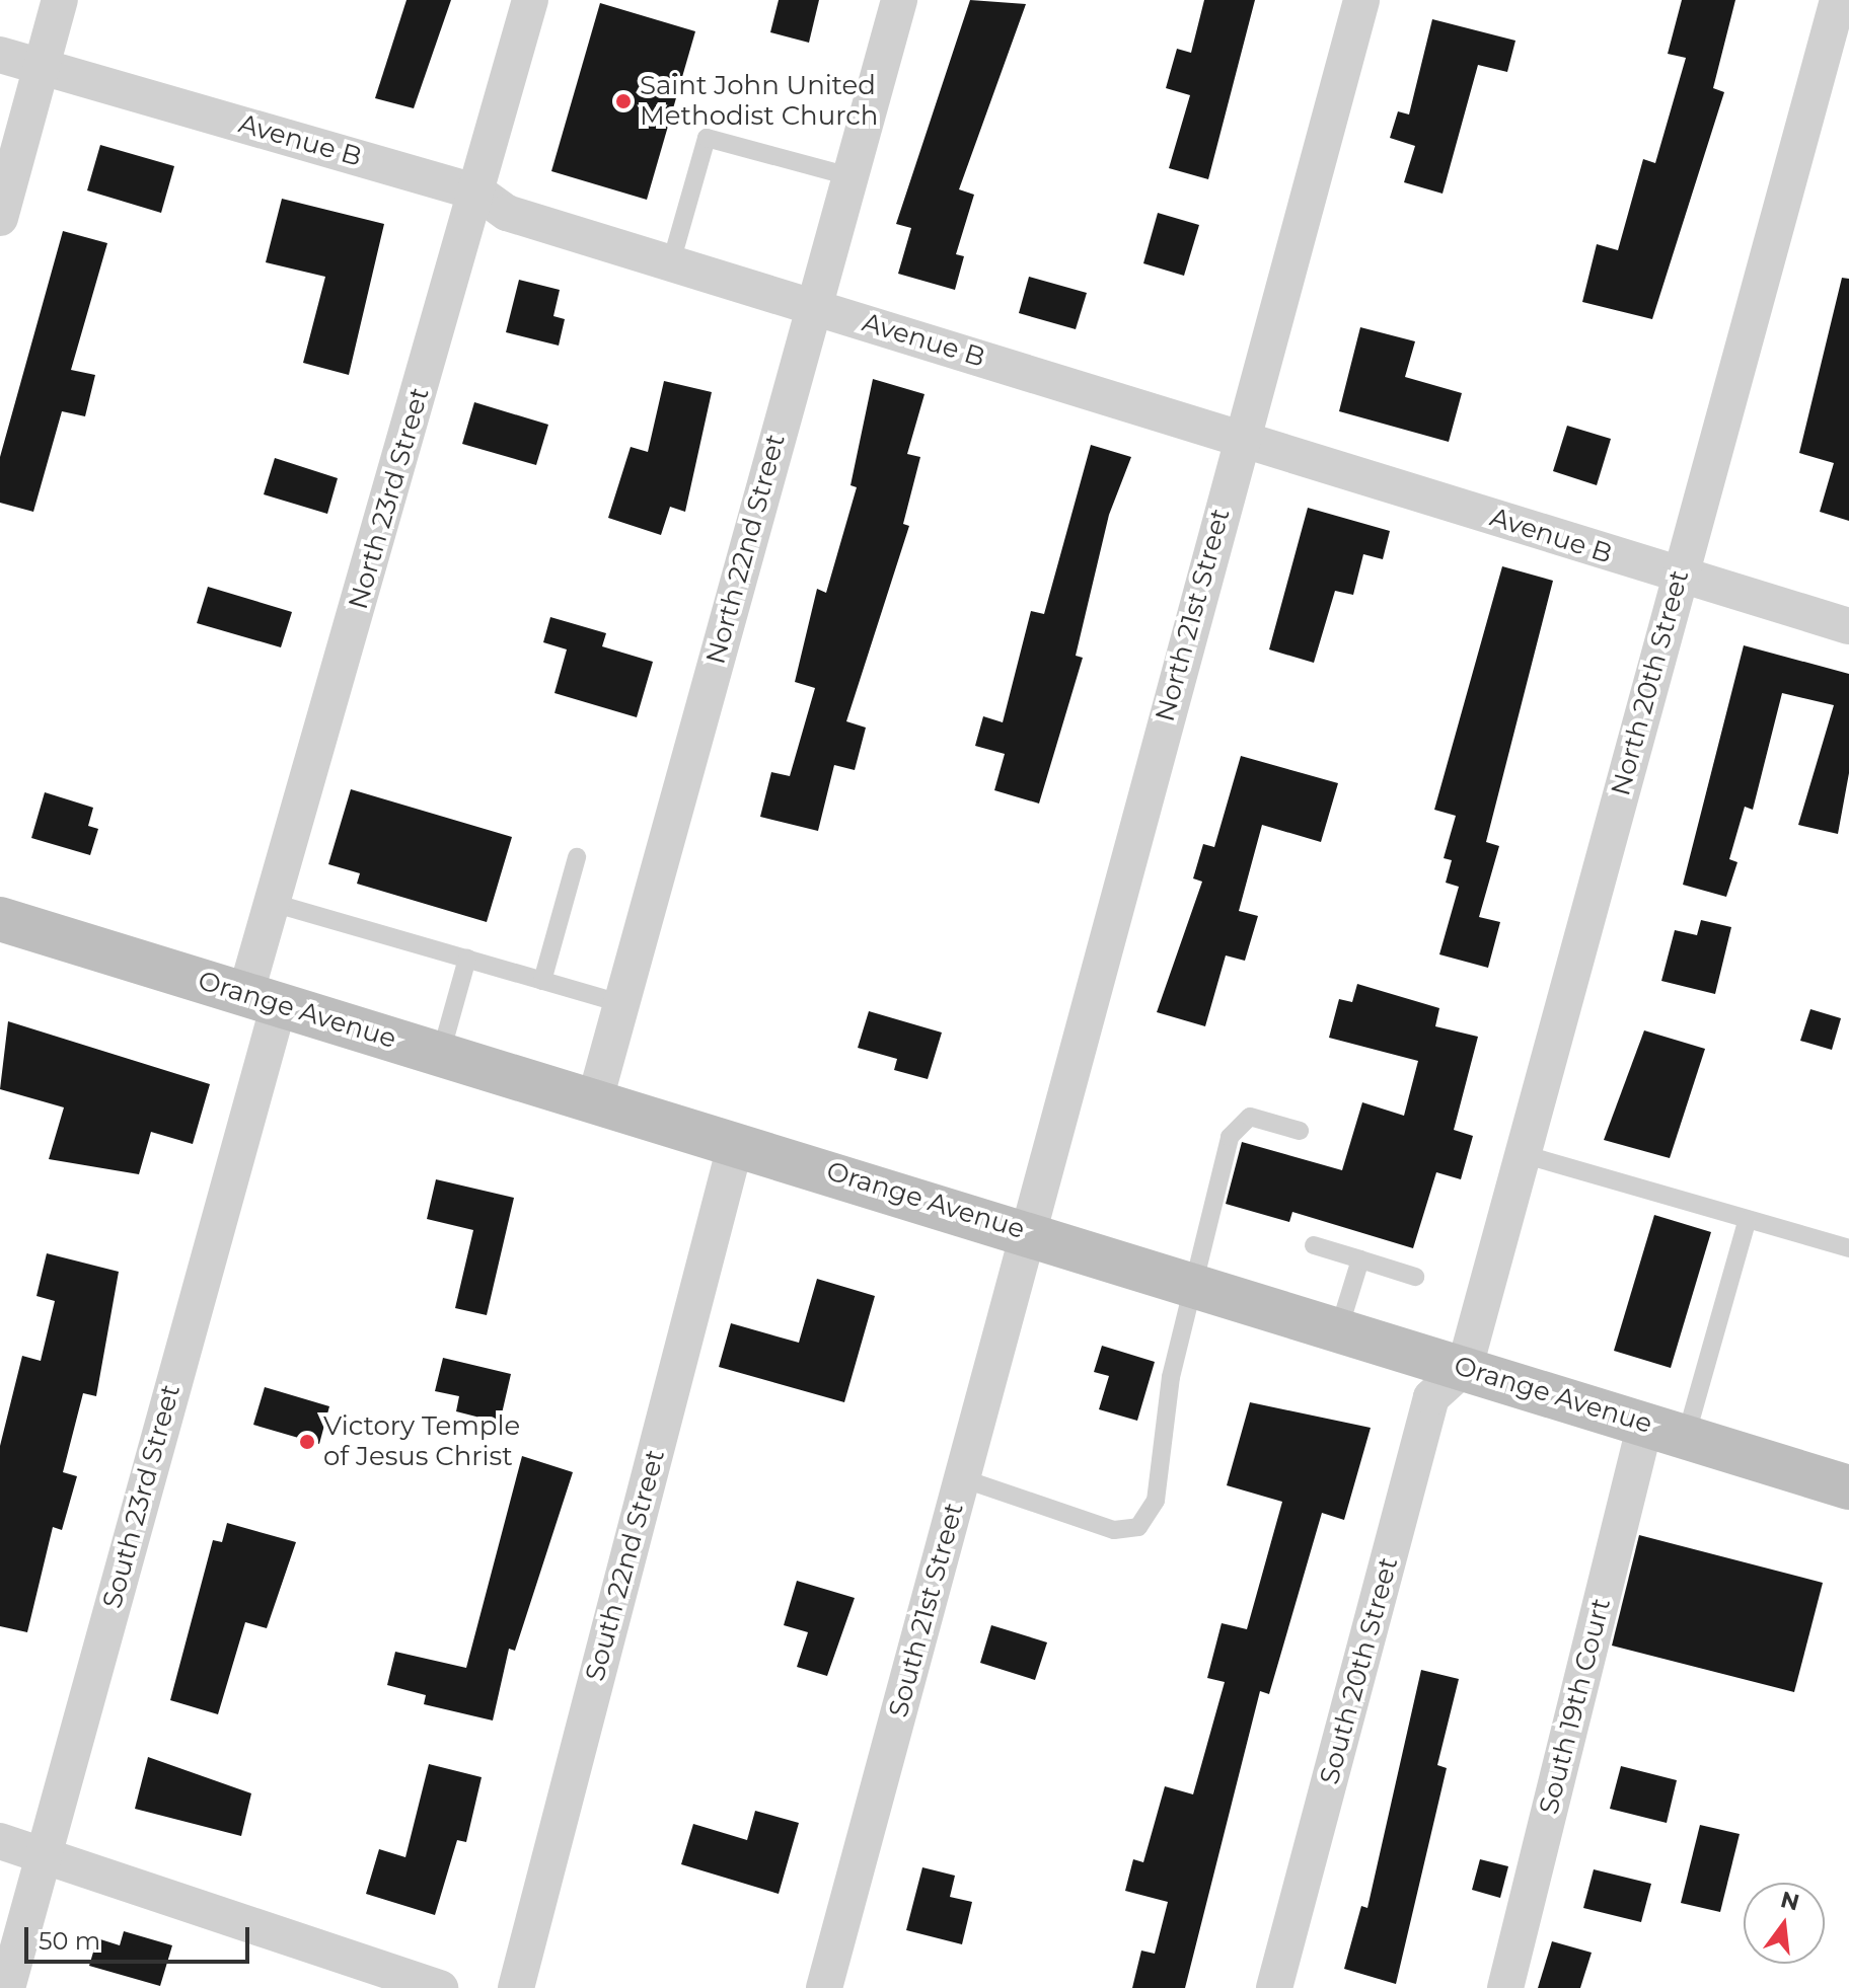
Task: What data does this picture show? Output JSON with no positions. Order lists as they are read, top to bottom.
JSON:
{
  "streets": {
    "main road": ["Orange Avenue"],
    "street": [
      "Avenue B",
      "North 23rd Street",
      "North 22nd Street",
      "North 21st Street",
      "North 20th Street",
      "South 23rd Street",
      "South 22nd Street",
      "South 21st Street",
      "South 20th Street",
      "South 19th Court"
    ]
  },
  "crossings": [
    ["Avenue B", "North 23rd Street"],
    ["Avenue B", "North 22nd Street"],
    ["Avenue B", "North 21st Street"],
    ["Avenue B", "North 20th Street"],
    ["North 23rd Street", "Orange Avenue"],
    ["North 23rd Street", "South 23rd Street"],
    ["North 22nd Street", "Orange Avenue"],
    ["North 21st Street", "Orange Avenue"],
    ["North 21st Street", "South 21st Street"],
    ["North 20th Street", "Orange Avenue"],
    ["North 20th Street", "South 20th Street"],
    ["Orange Avenue", "South 23rd Street"],
    ["Orange Avenue", "South 22nd Street"],
    ["Orange Avenue", "South 21st Street"],
    ["Orange Avenue", "South 20th Street"],
    ["Orange Avenue", "South 19th Court"]
  ],
  "places": ["Saint John United Methodist Church", "Victory Temple of Jesus Christ"],
  "scale_bar": "50 m",
  "north": "top"
}
